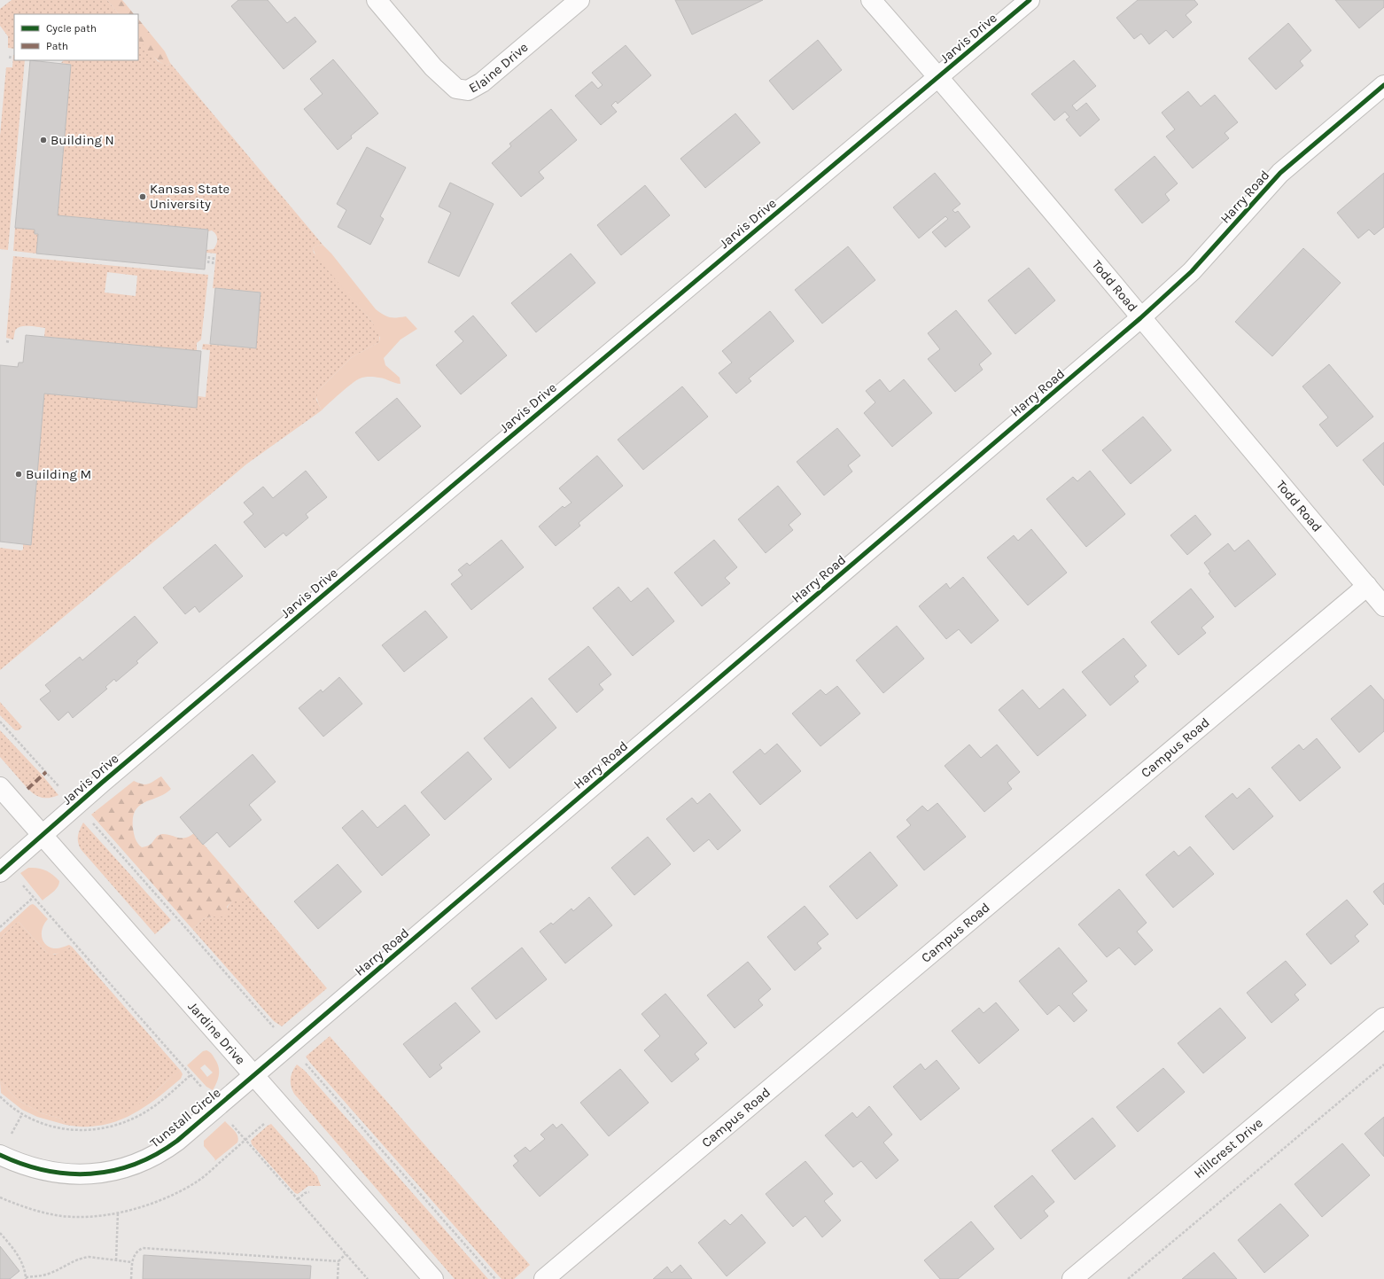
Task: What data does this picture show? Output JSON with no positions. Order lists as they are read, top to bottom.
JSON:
{
  "streets": {
    "street": [
      "Jarvis Drive",
      "Elaine Drive",
      "Harry Road",
      "Todd Road",
      "Campus Road",
      "Jardine Drive",
      "Tunstall Circle",
      "Hillcrest Drive"
    ]
  },
  "crossings": [
    ["Jarvis Drive", "Todd Road"],
    ["Jarvis Drive", "Jardine Drive"],
    ["Harry Road", "Todd Road"],
    ["Harry Road", "Jardine Drive"],
    ["Harry Road", "Tunstall Circle"],
    ["Todd Road", "Campus Road"],
    ["Jardine Drive", "Tunstall Circle"]
  ],
  "places": ["Building N", "Kansas State University", "Building M"],
  "legend": ["Cycle path", "Path"]
}
